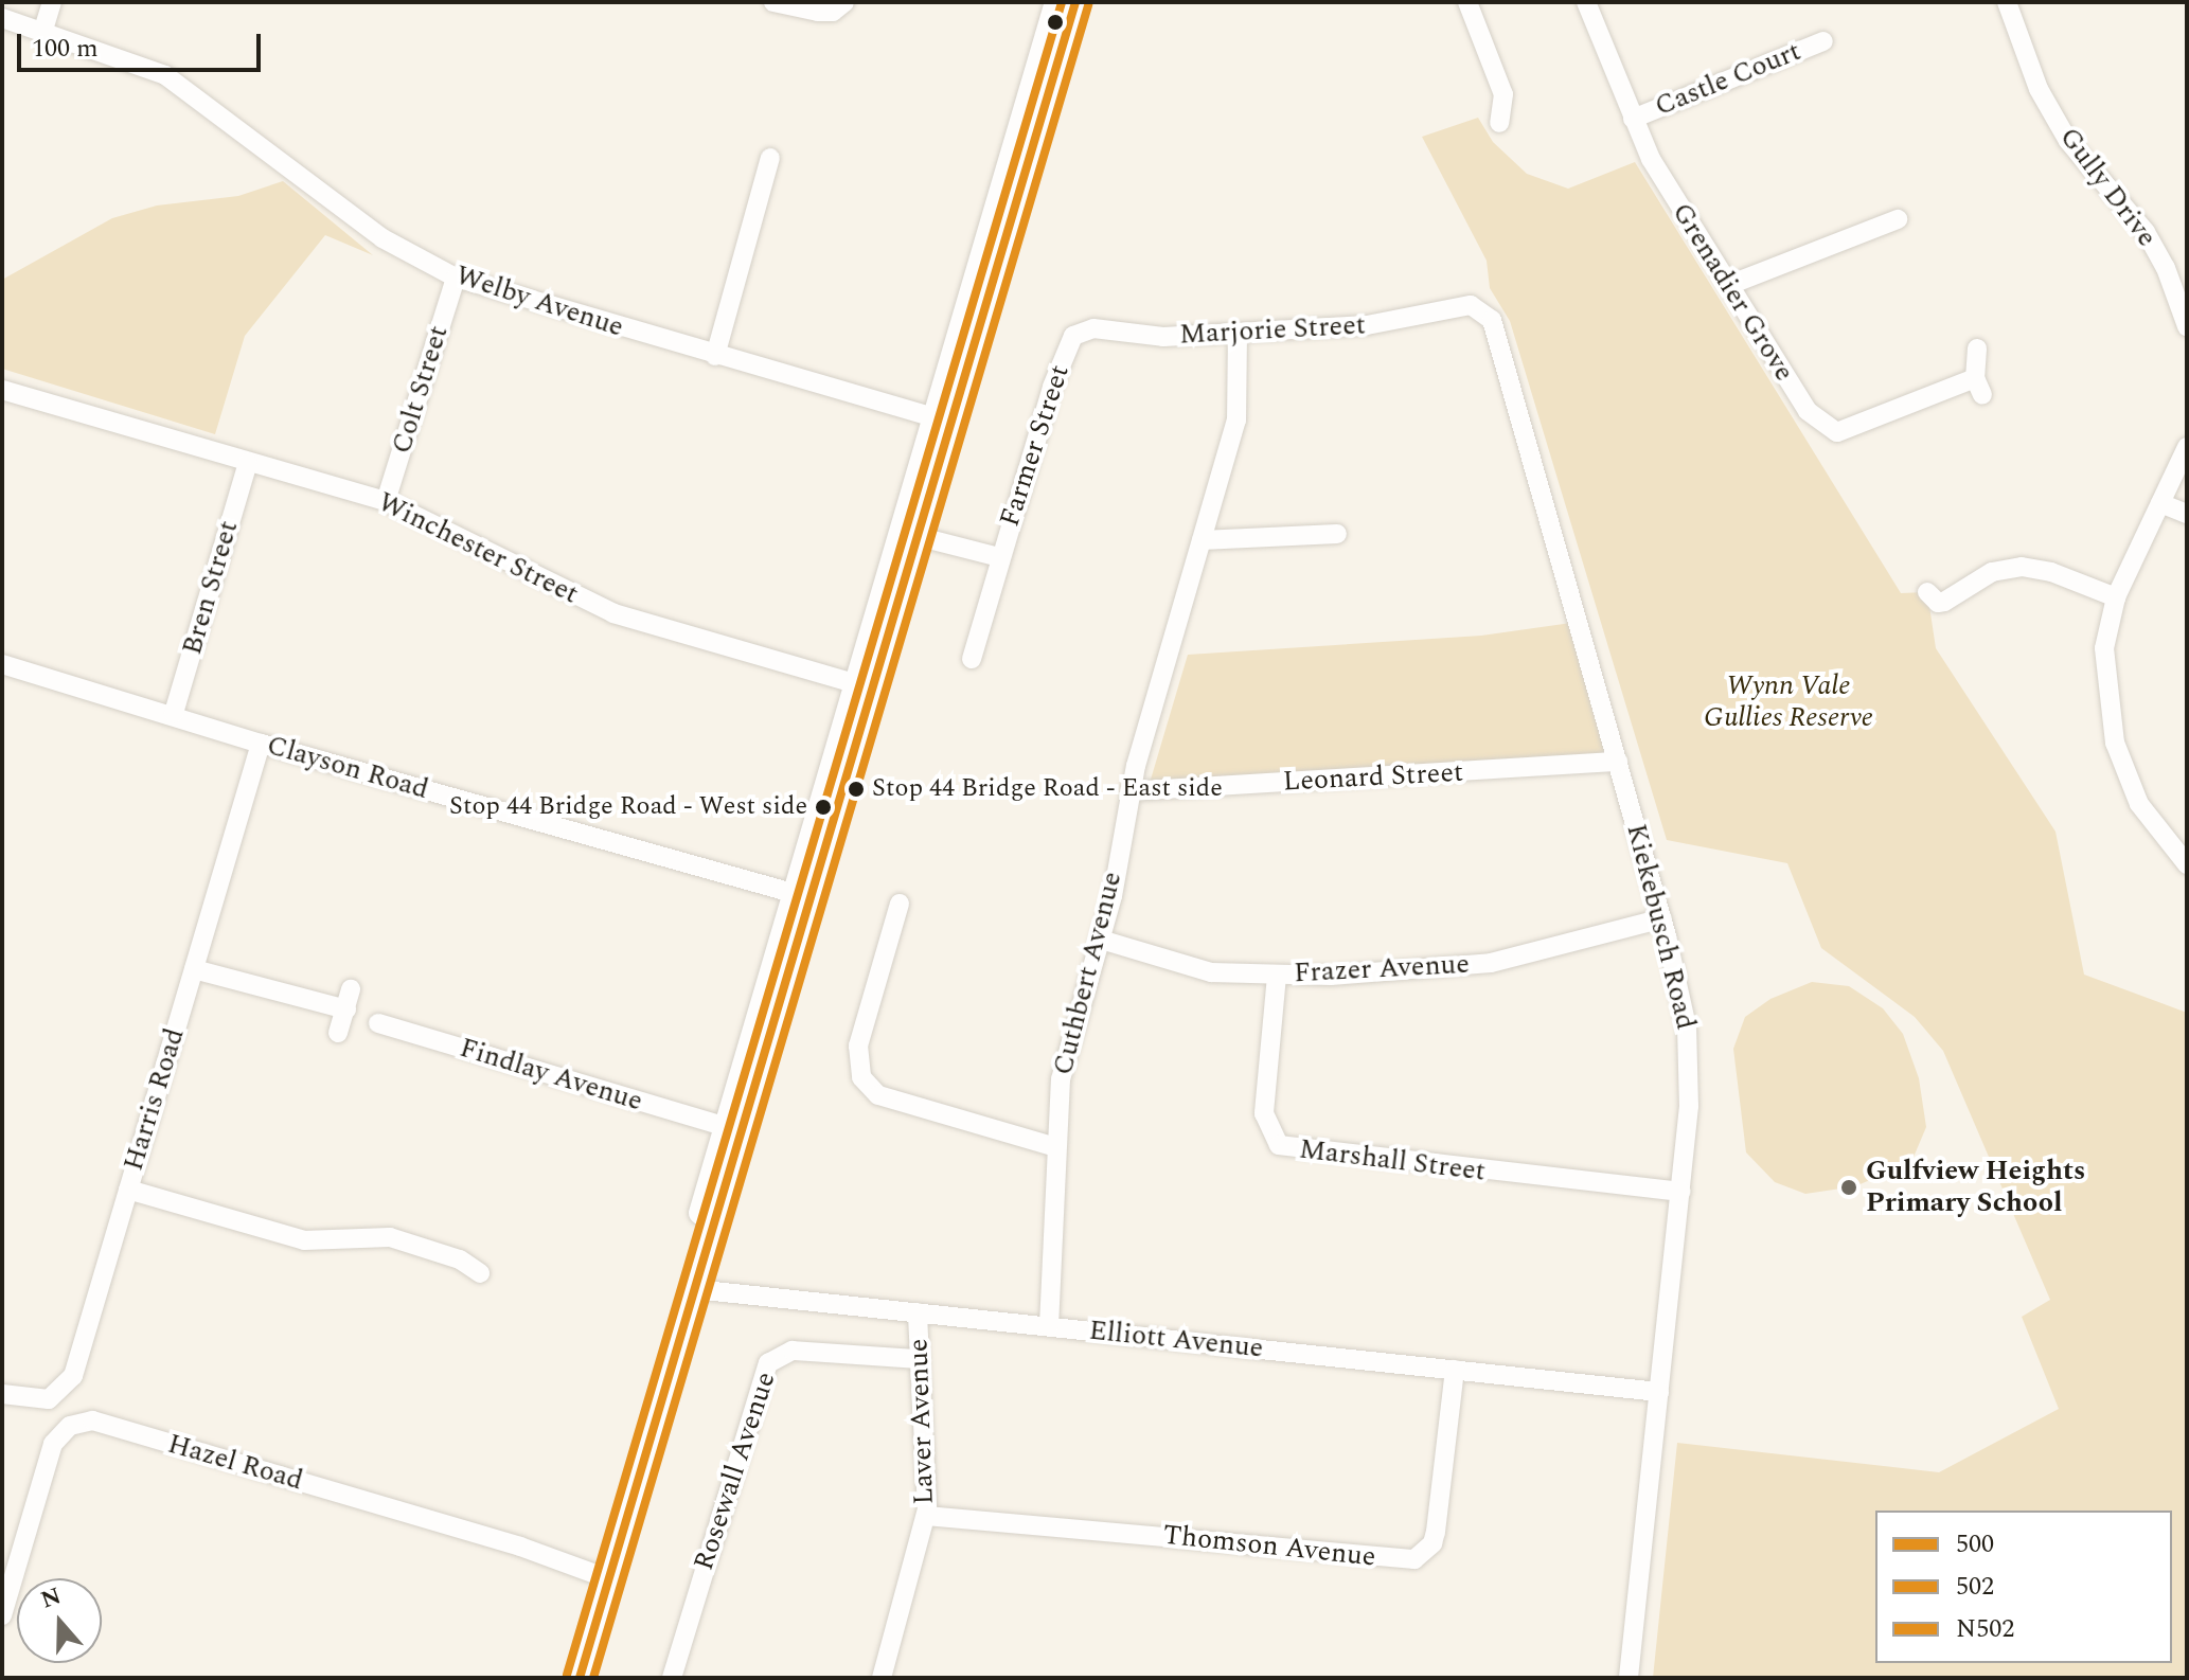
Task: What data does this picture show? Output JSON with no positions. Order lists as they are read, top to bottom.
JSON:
{
  "streets": {
    "street": [
      "Castle Court",
      "Gully Drive",
      "Grenadier Grove",
      "Welby Avenue",
      "Marjorie Street",
      "Colt Street",
      "Farmer Street",
      "Winchester Street",
      "Bren Street",
      "Clayson Road",
      "Leonard Street",
      "Kiekebusch Road",
      "Frazer Avenue",
      "Cuthbert Avenue",
      "Findlay Avenue",
      "Harris Road",
      "Marshall Street",
      "Elliott Avenue",
      "Laver Avenue",
      "Hazel Road",
      "Rosewall Avenue",
      "Thomson Avenue"
    ]
  },
  "crossings": [
    ["Castle Court", "Grenadier Grove"],
    ["Welby Avenue", "Colt Street"],
    ["Marjorie Street", "Farmer Street"],
    ["Marjorie Street", "Kiekebusch Road"],
    ["Marjorie Street", "Cuthbert Avenue"],
    ["Colt Street", "Winchester Street"],
    ["Winchester Street", "Bren Street"],
    ["Bren Street", "Clayson Road"],
    ["Clayson Road", "Harris Road"],
    ["Leonard Street", "Kiekebusch Road"],
    ["Leonard Street", "Cuthbert Avenue"],
    ["Kiekebusch Road", "Frazer Avenue"],
    ["Kiekebusch Road", "Marshall Street"],
    ["Kiekebusch Road", "Elliott Avenue"],
    ["Frazer Avenue", "Cuthbert Avenue"],
    ["Frazer Avenue", "Marshall Street"],
    ["Cuthbert Avenue", "Elliott Avenue"],
    ["Elliott Avenue", "Laver Avenue"],
    ["Elliott Avenue", "Thomson Avenue"],
    ["Laver Avenue", "Rosewall Avenue"],
    ["Laver Avenue", "Thomson Avenue"]
  ],
  "parks": ["Wynn Vale Gullies Reserve"],
  "places": ["Stop 44 Bridge Road - East side", "Stop 44 Bridge Road - West side", "Gulfview Heights Primary School"],
  "lines": ["transit line 500", "transit line N502", "transit line 502"],
  "legend": ["500", "502", "N502"],
  "scale_bar": "100 m",
  "north": "top"
}
